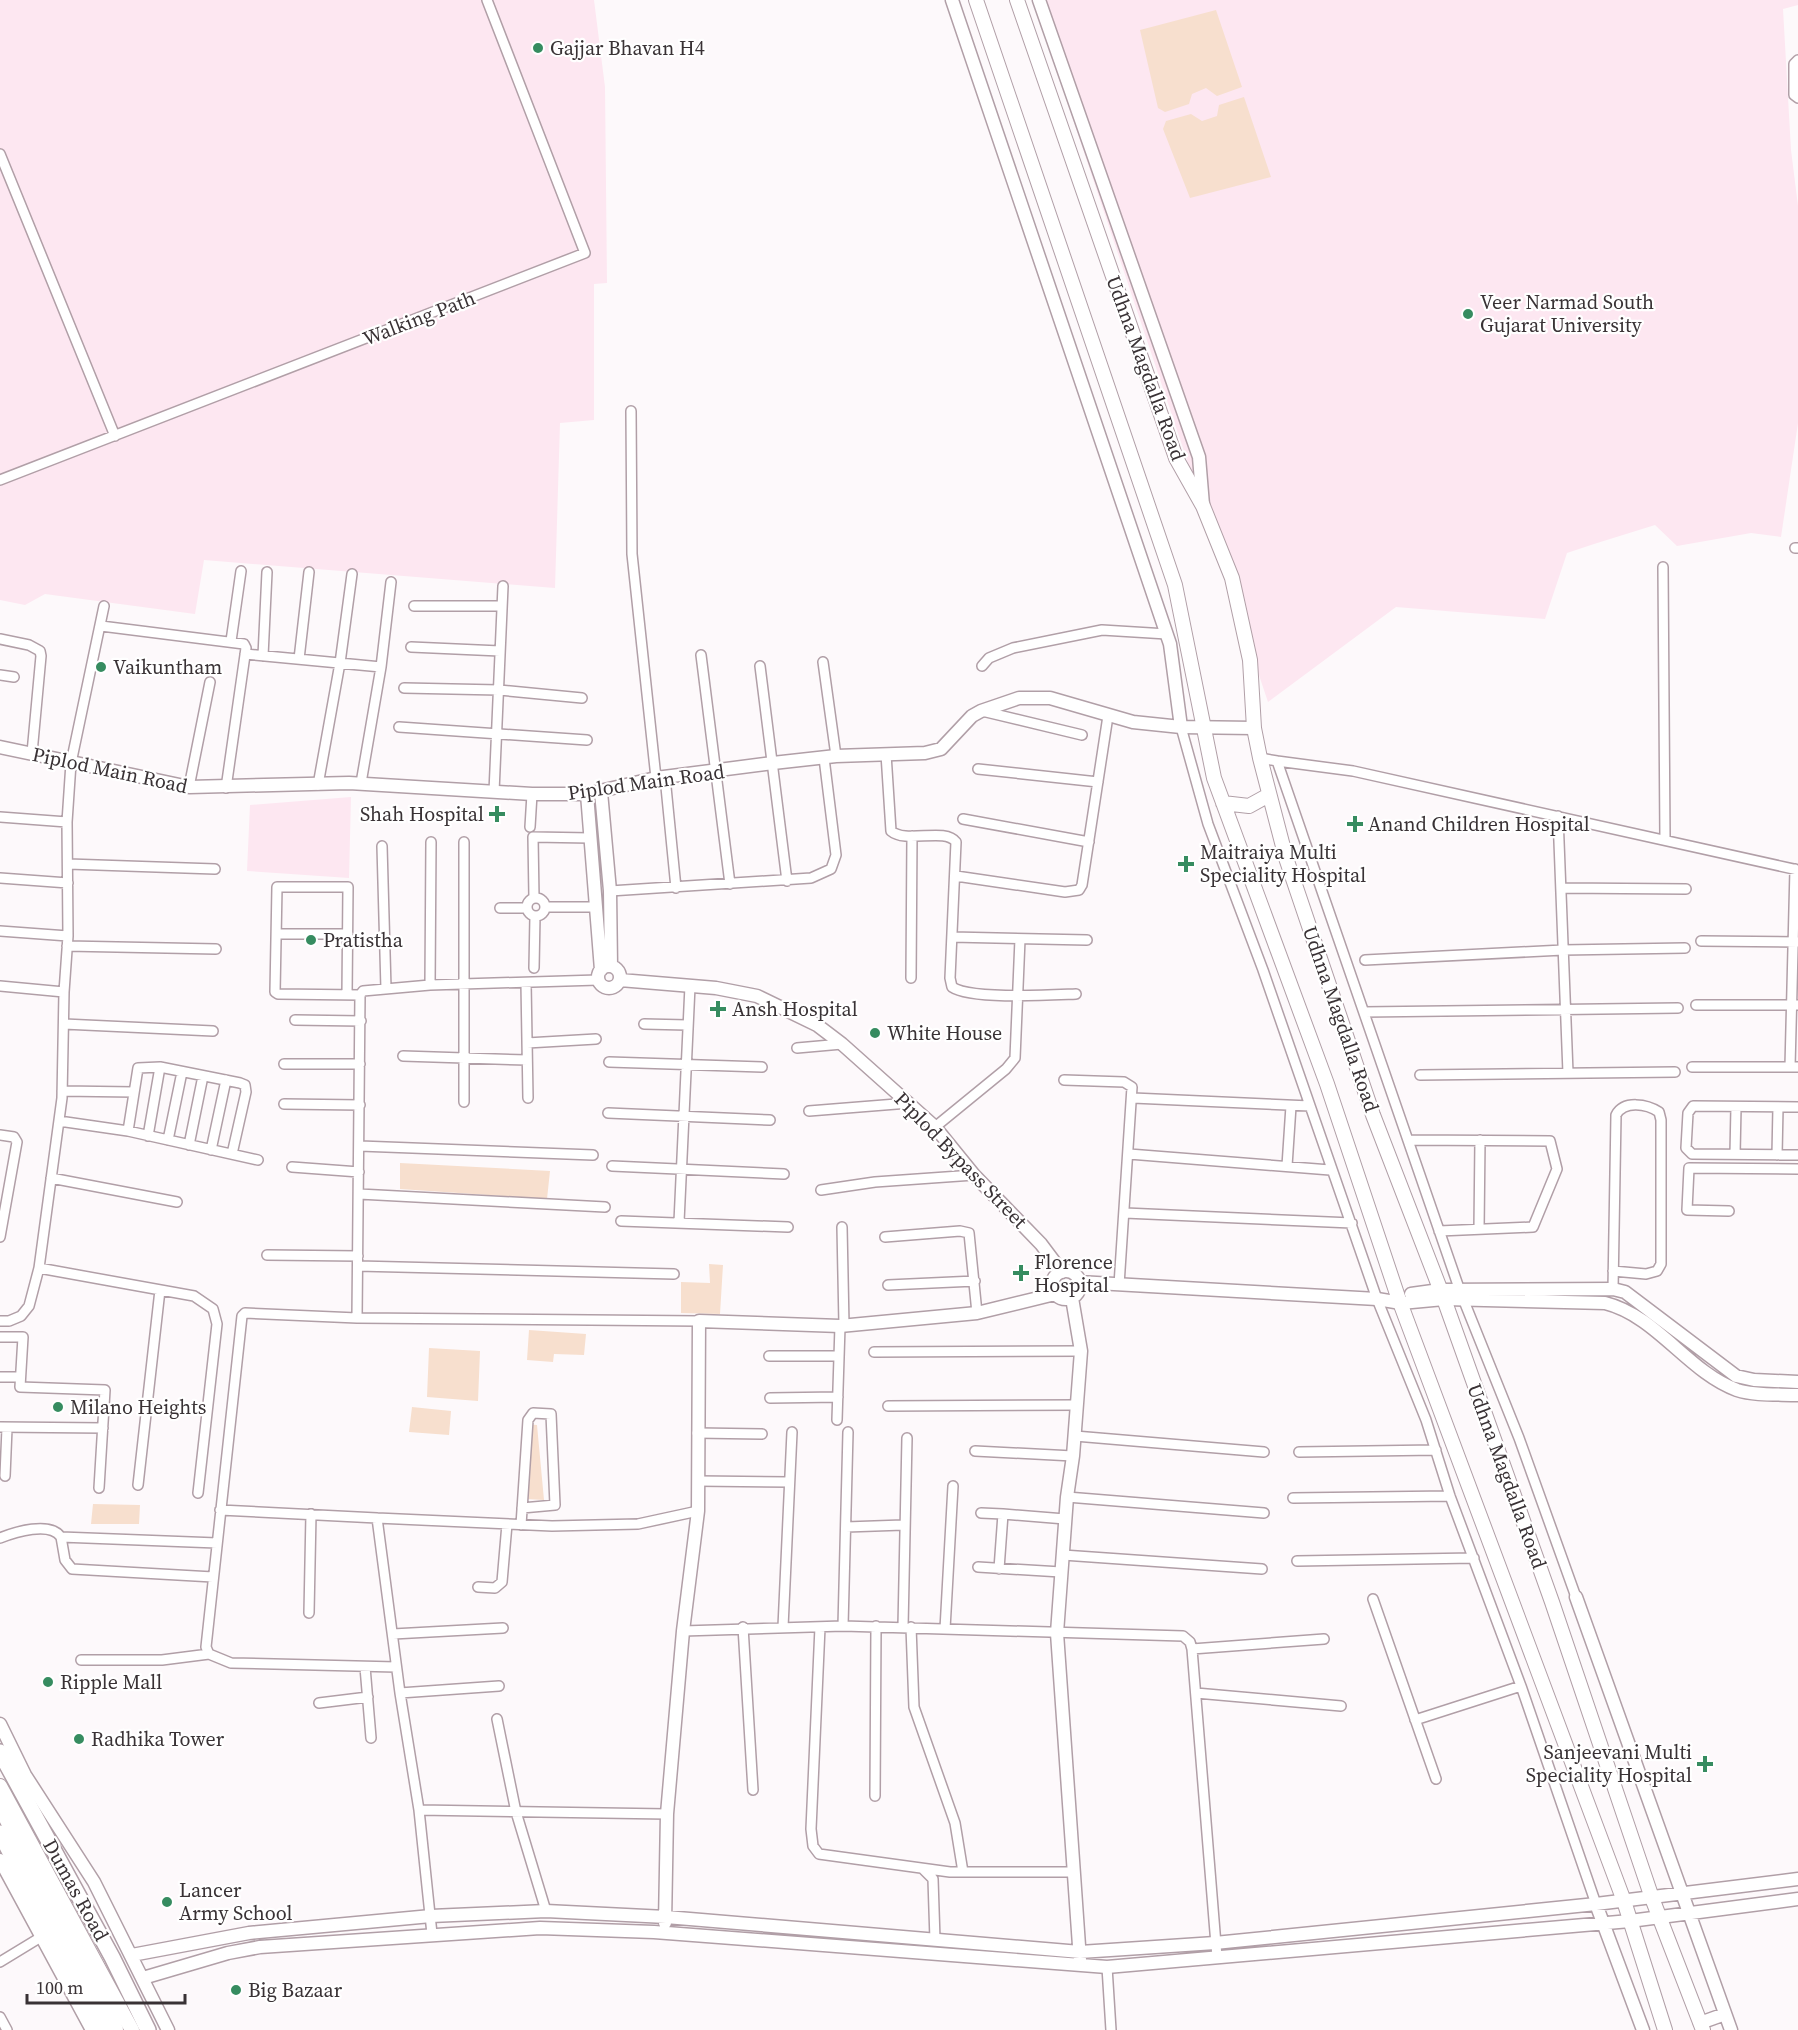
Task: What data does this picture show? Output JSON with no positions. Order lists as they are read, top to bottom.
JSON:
{
  "streets": {
    "main road": ["Udhna Magdalla Road", "Dumas Road"],
    "street": ["Walking Path", "Piplod Main Road", "Piplod Bypass Street"]
  },
  "crossings": [
    ["Udhna Magdalla Road", "Piplod Main Road"]
  ],
  "places": {
    "other": [
      "Gajjar Bhavan H4",
      "Veer Narmad South Gujarat University",
      "Vaikuntham",
      "Pratistha",
      "White House",
      "Milano Heights",
      "Ripple Mall",
      "Radhika Tower",
      "Lancer Army School",
      "Big Bazaar"
    ],
    "health": [
      "Shah Hospital",
      "Anand Children Hospital",
      "Maitraiya Multi Speciality Hospital",
      "Ansh Hospital",
      "Florence Hospital",
      "Sanjeevani Multi Speciality Hospital"
    ]
  },
  "scale_bar": "100 m"
}
